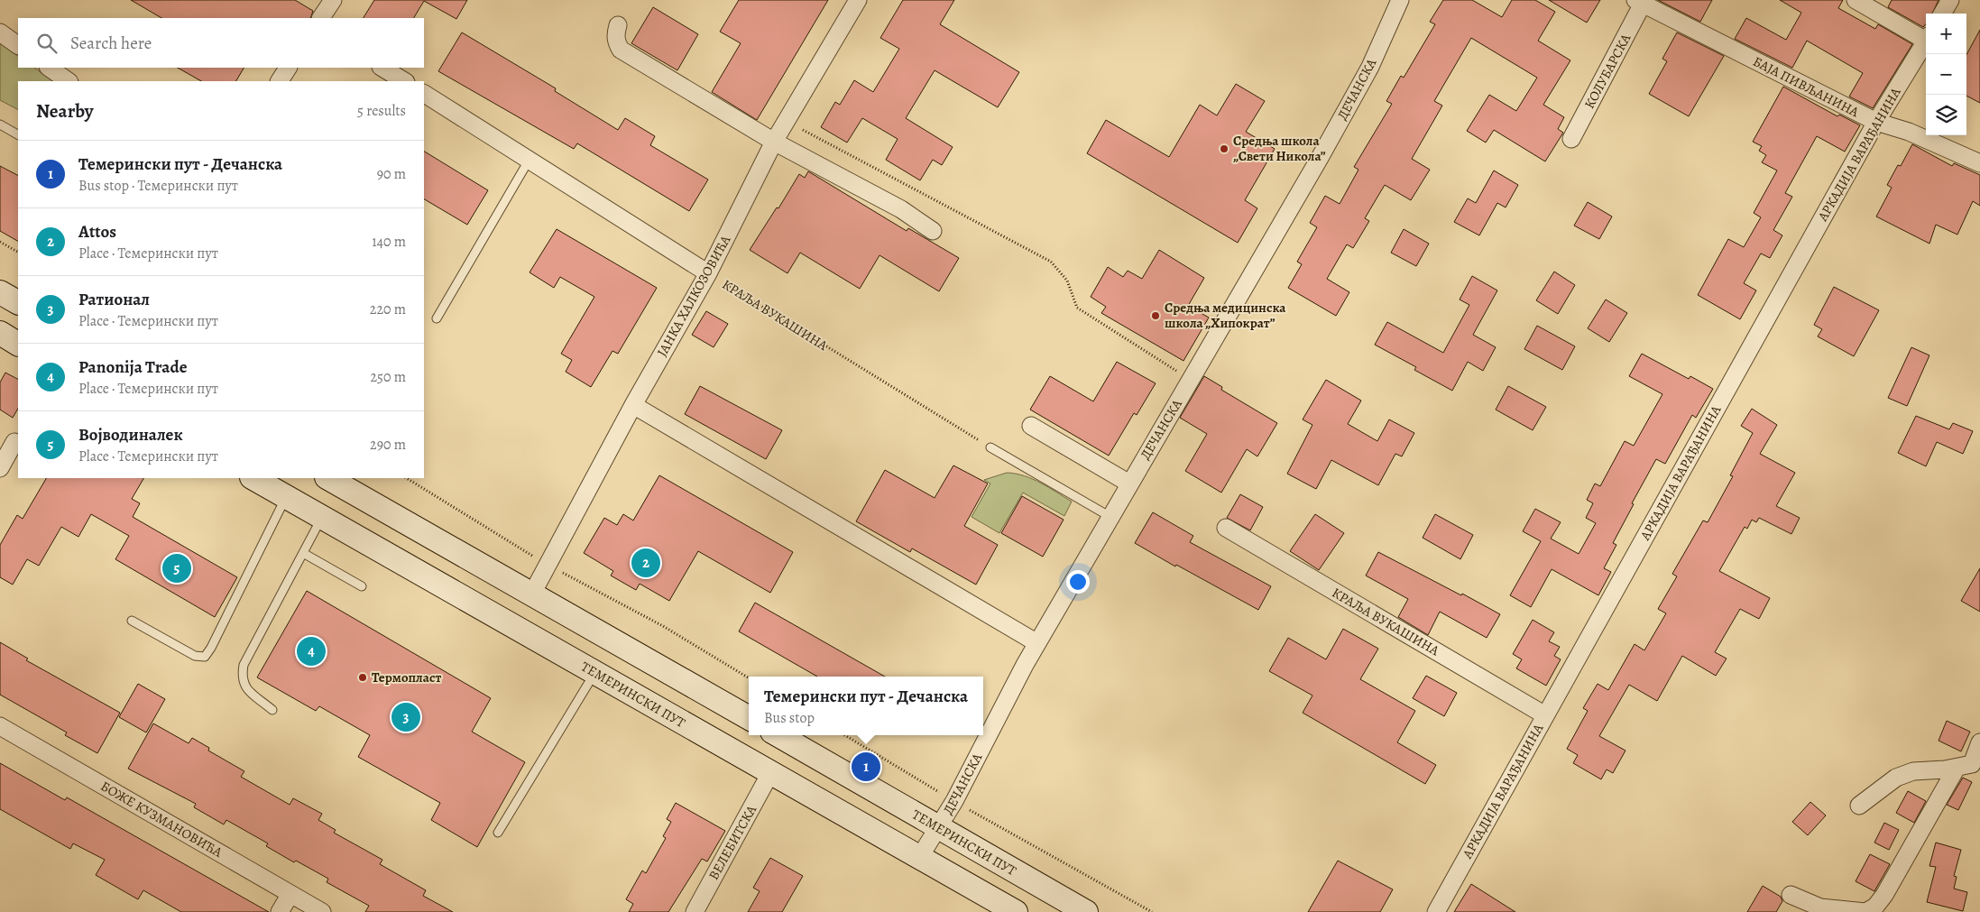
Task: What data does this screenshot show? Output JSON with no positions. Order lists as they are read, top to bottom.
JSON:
{
  "streets": {
    "main road": ["ТЕМЕРИНСКИ ПУТ"],
    "street": [
      "КОЛУБАРСКА",
      "БАЈА ПИВЉАНИНА",
      "ДЕЧАНСКА",
      "АРКАДИЈА ВАРАЂАНИНА",
      "ЈАНКА ХАЛКОЗОВИЋА",
      "КРАЉА ВУКАШИНА",
      "БОЖЕ КУЗМАНОВИЋА",
      "ВЕЛЕБИТСКА"
    ]
  },
  "crossings": [
    ["КОЛУБАРСКА", "БАЈА ПИВЉАНИНА"],
    ["БАЈА ПИВЉАНИНА", "АРКАДИЈА ВАРАЂАНИНА"],
    ["ДЕЧАНСКА", "ТЕМЕРИНСКИ ПУТ"],
    ["АРКАДИЈА ВАРАЂАНИНА", "КРАЉА ВУКАШИНА"],
    ["ЈАНКА ХАЛКОЗОВИЋА", "КРАЉА ВУКАШИНА"],
    ["ТЕМЕРИНСКИ ПУТ", "ВЕЛЕБИТСКА"]
  ],
  "places": ["Средња школа „Свети Никола”", "Средња медицинска школа „Хипократ”", "Термопласт"],
  "page": {
    "map_buttons": ["+", "−"],
    "search": "Search here",
    "heading": ["Nearby", "5 results"],
    "list": [
      {
        "mark": "1",
        "name": "Темерински пут - Дечанска",
        "note": "Bus stop · Темерински пут",
        "value": "90 m"
      },
      {
        "mark": "2",
        "name": "Attos",
        "note": "Place · Темерински пут",
        "value": "140 m"
      },
      {
        "mark": "3",
        "name": "Ратионал",
        "note": "Place · Темерински пут",
        "value": "220 m"
      },
      {
        "mark": "4",
        "name": "Panonija Trade",
        "note": "Place · Темерински пут",
        "value": "250 m"
      },
      {
        "mark": "5",
        "name": "Војводиналек",
        "note": "Place · Темерински пут",
        "value": "290 m"
      }
    ],
    "pins": [
      "2",
      "5",
      "4",
      "3",
      "1"
    ],
    "popup": ["Темерински пут - Дечанска", "Bus stop"]
  }
}
